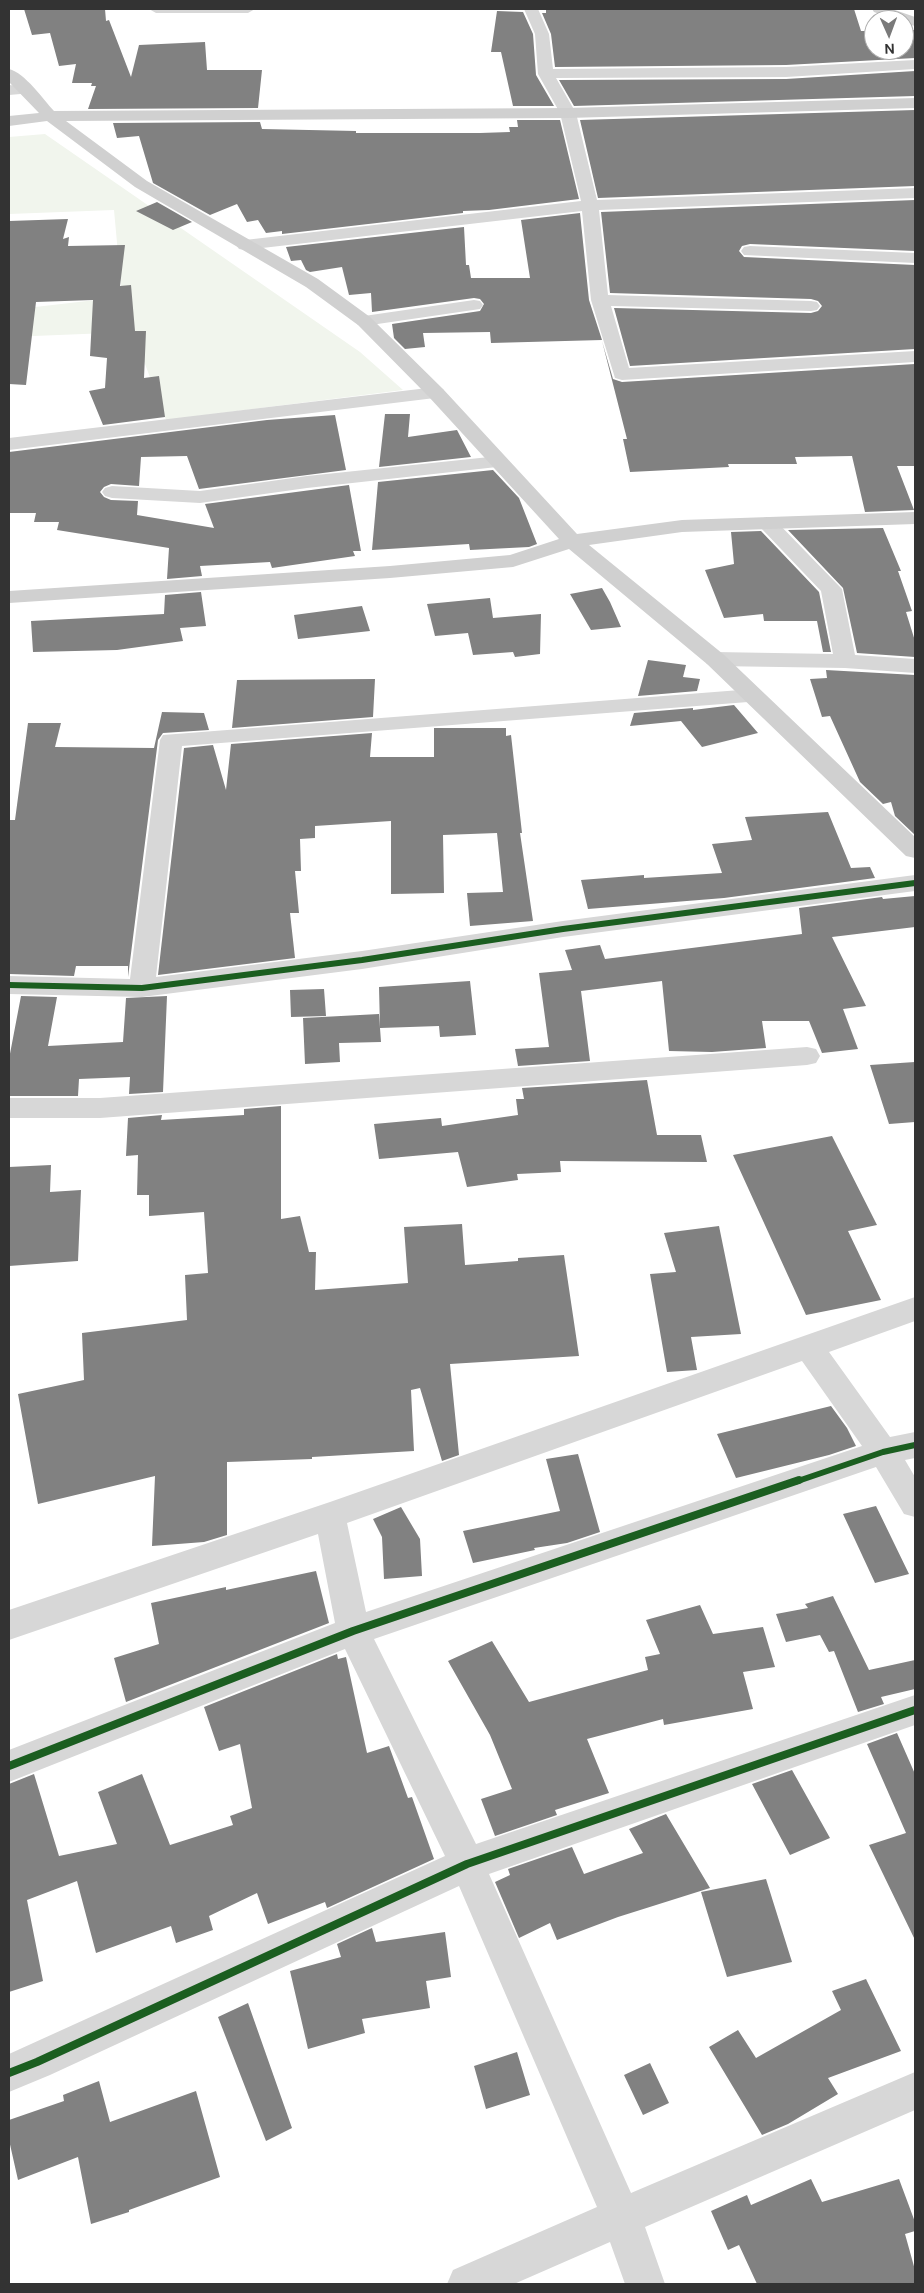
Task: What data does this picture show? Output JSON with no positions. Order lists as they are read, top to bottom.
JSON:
{
  "north": "bottom"
}
